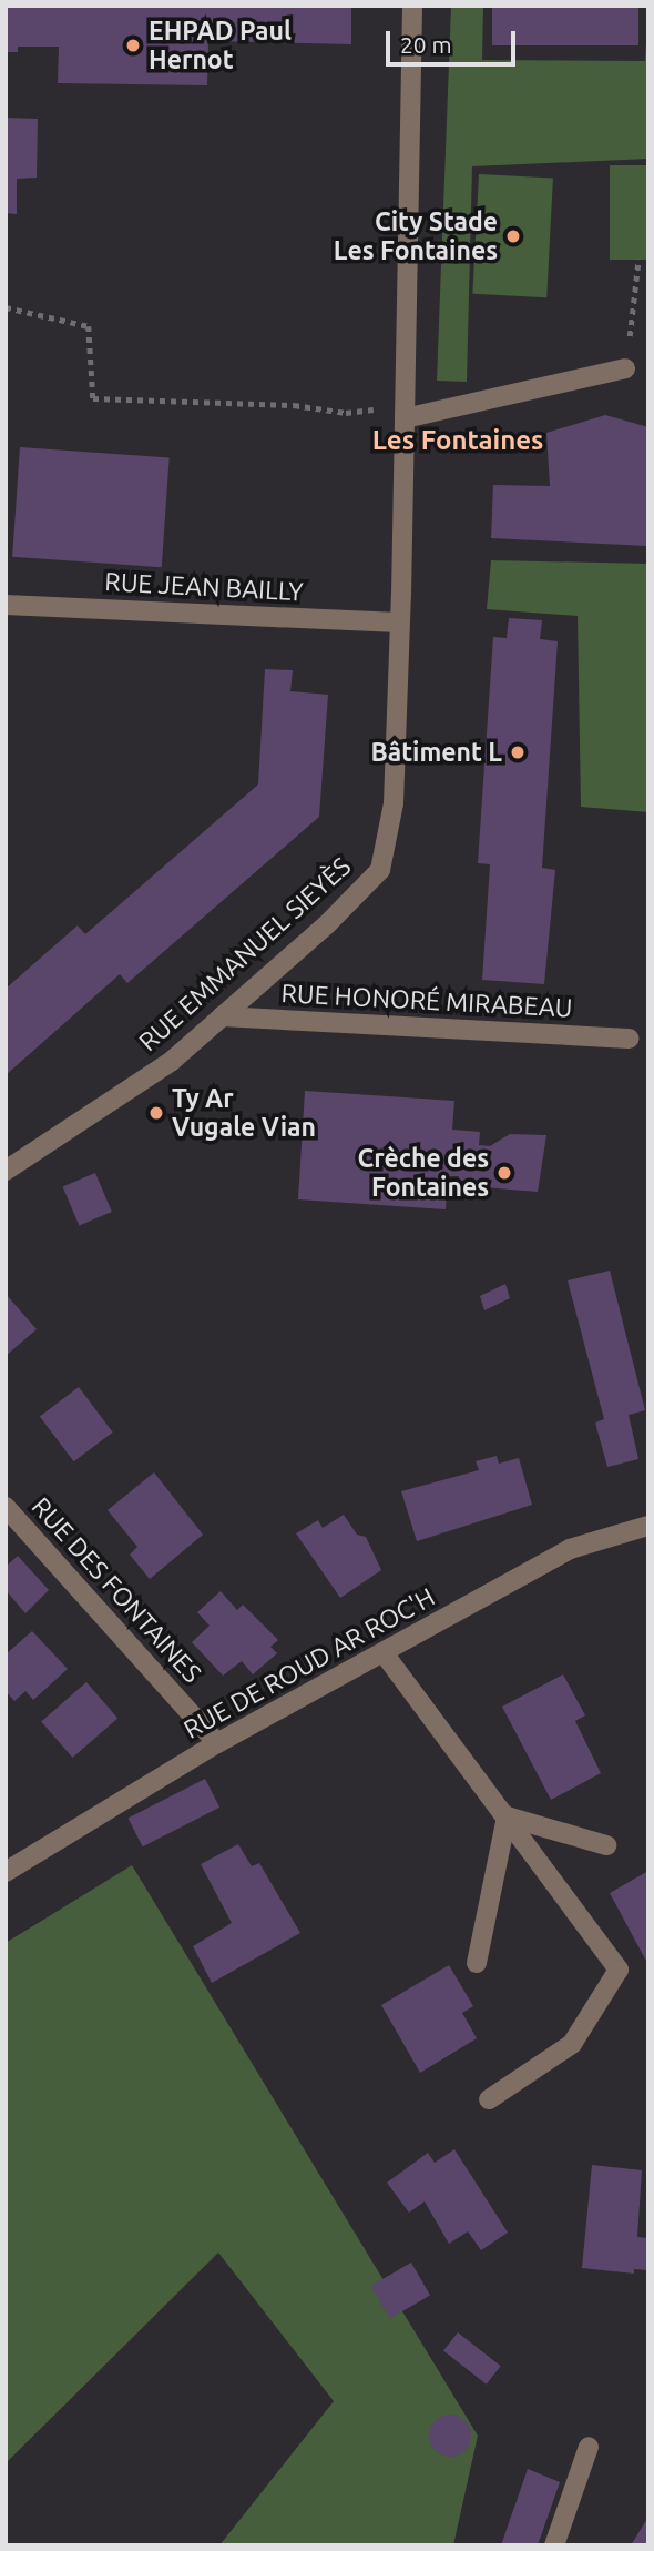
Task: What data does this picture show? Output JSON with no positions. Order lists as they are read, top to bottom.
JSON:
{
  "streets": {
    "street": [
      "RUE JEAN BAILLY",
      "RUE EMMANUEL SIEYÈS",
      "RUE HONORÉ MIRABEAU",
      "RUE DES FONTAINES",
      "RUE DE ROUD AR ROC'H"
    ]
  },
  "crossings": [
    ["RUE JEAN BAILLY", "RUE EMMANUEL SIEYÈS"],
    ["RUE EMMANUEL SIEYÈS", "RUE HONORÉ MIRABEAU"],
    ["RUE DES FONTAINES", "RUE DE ROUD AR ROC'H"]
  ],
  "districts": ["Les Fontaines"],
  "places": [
    "EHPAD Paul Hernot",
    "City Stade Les Fontaines",
    "Bâtiment L",
    "Ty Ar Vugale Vian",
    "Crèche des Fontaines"
  ],
  "scale_bar": "20 m"
}
